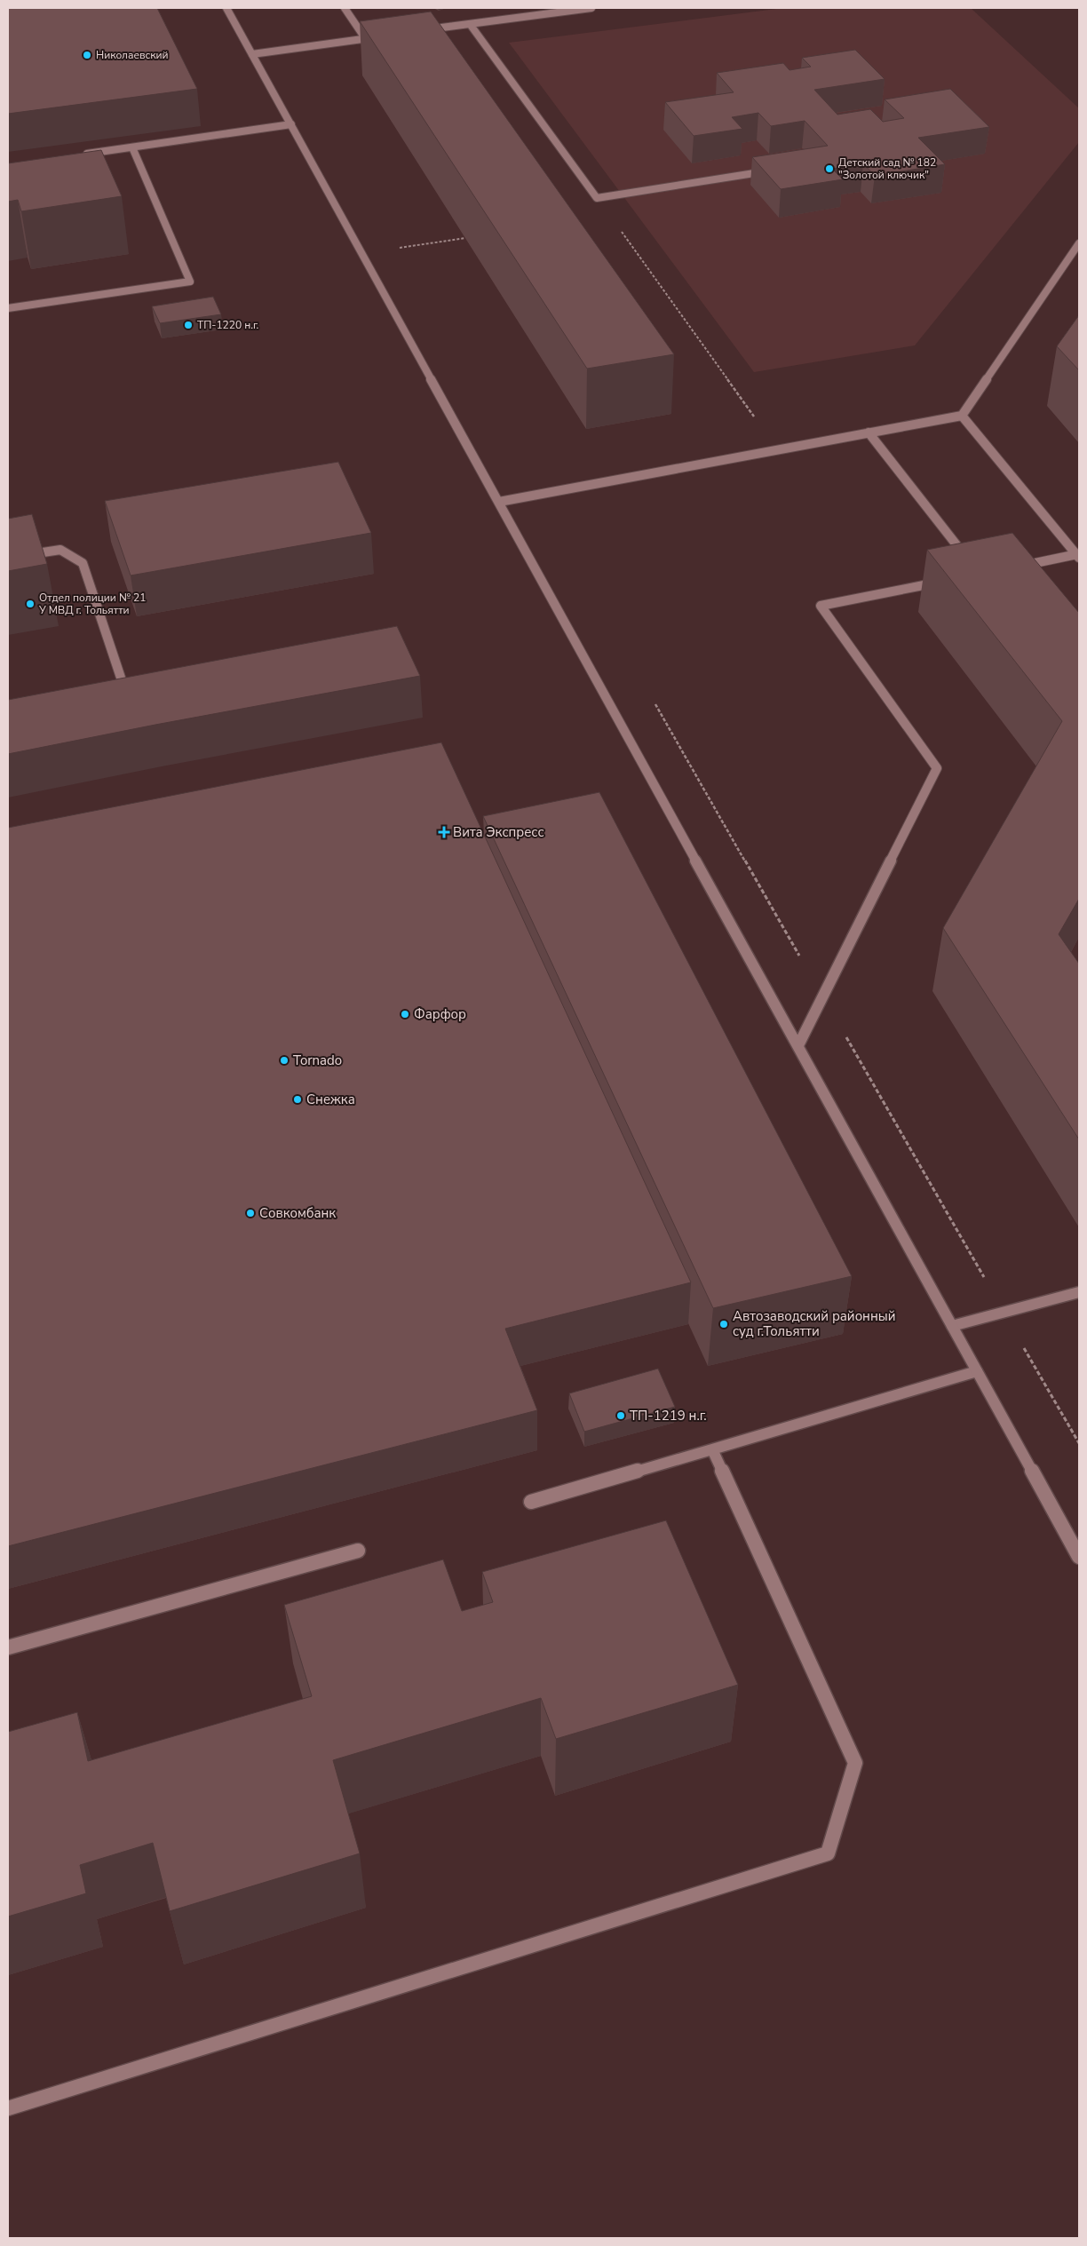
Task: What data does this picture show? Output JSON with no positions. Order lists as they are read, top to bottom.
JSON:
{
  "places": {
    "other": [
      "Николаевский",
      "Детский сад № 182 \"Золотой ключик\"",
      "ТП-1220 н.г.",
      "Отдел полиции № 21 У МВД г. Тольятти",
      "Фарфор",
      "Tornado",
      "Снежка",
      "Совкомбанк",
      "Автозаводский районный суд г.Тольятти",
      "ТП-1219 н.г."
    ],
    "health": ["Вита Экспресс"]
  }
}
